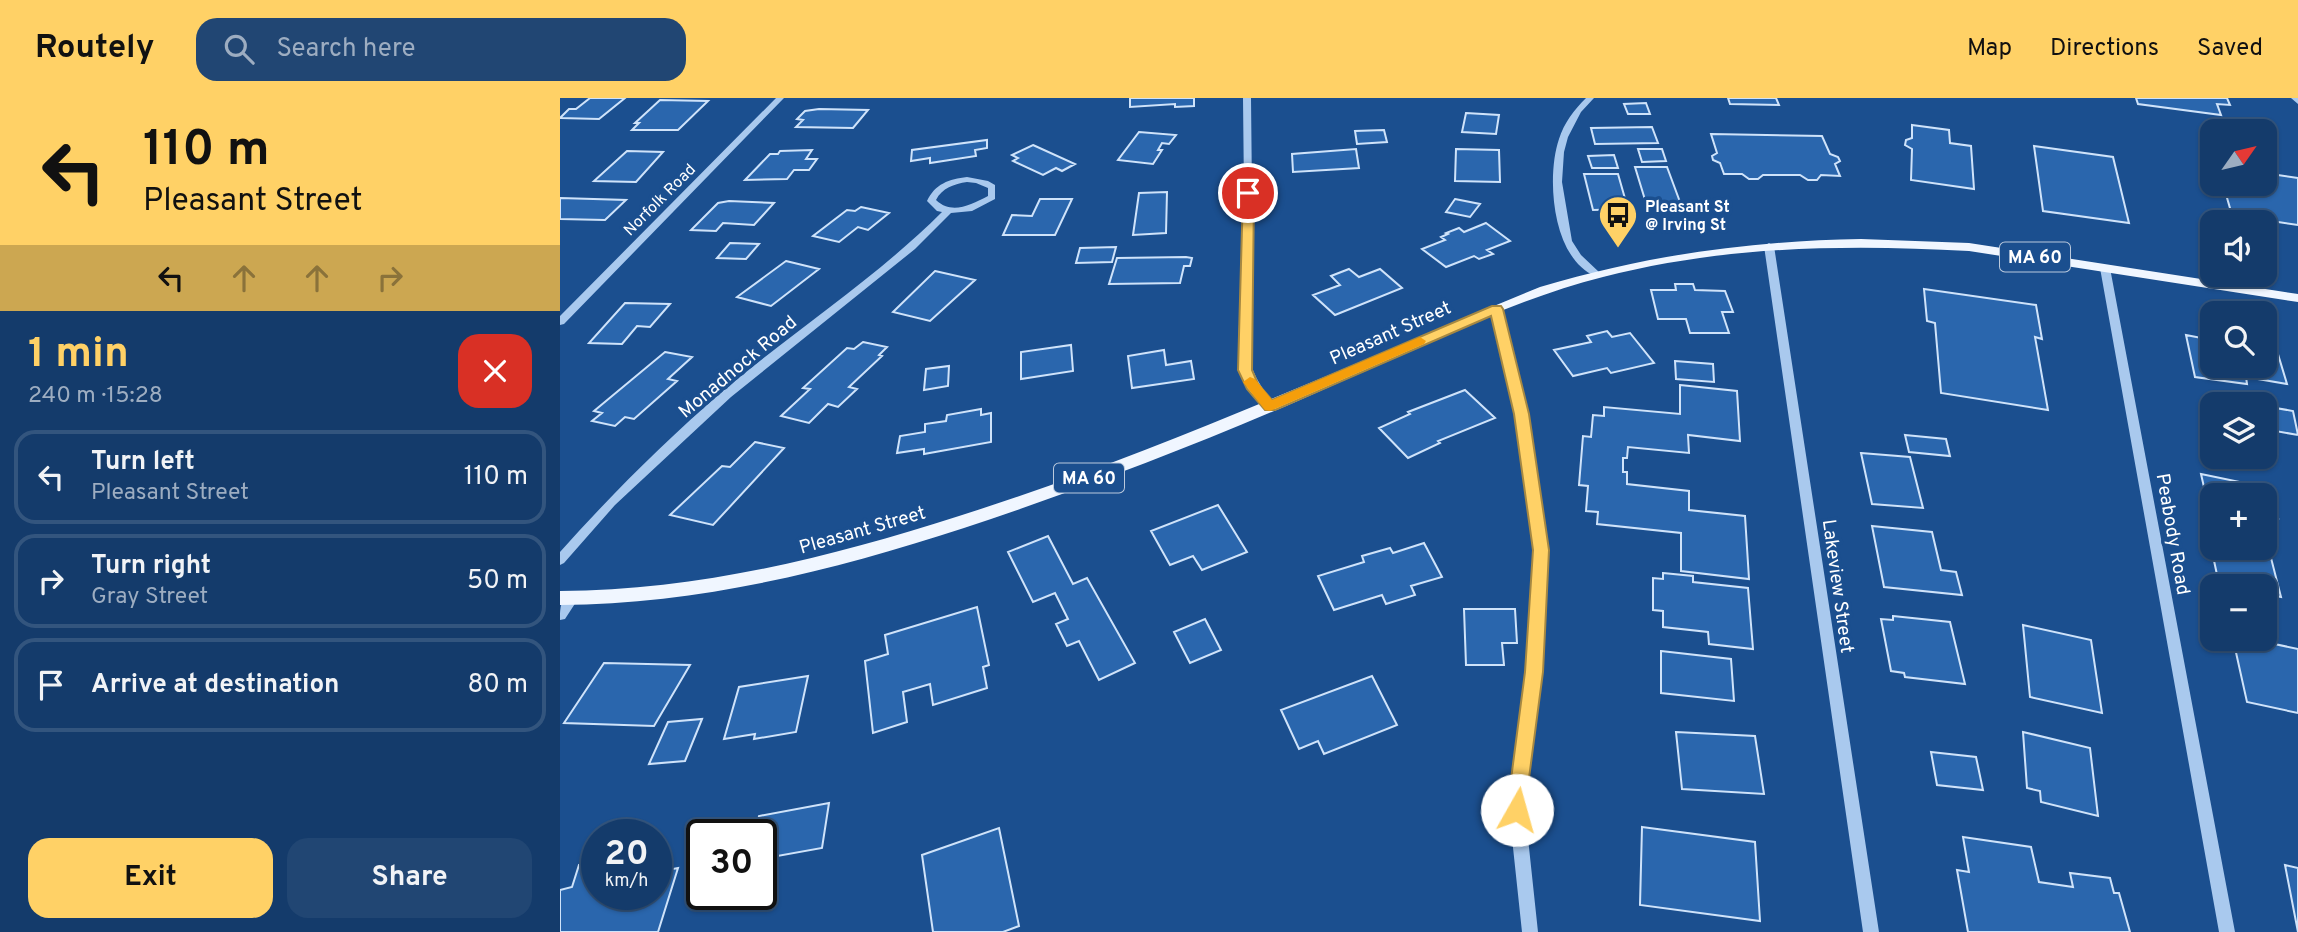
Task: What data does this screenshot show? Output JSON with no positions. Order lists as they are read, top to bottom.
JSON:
{
  "streets": {
    "main road": ["MA 60", "Pleasant Street"],
    "street": [
      "Norfolk Road",
      "Monadnock Road",
      "Peabody Road",
      "Lakeview Street"
    ]
  },
  "crossings": [
    ["Pleasant Street", "Peabody Road"],
    ["Pleasant Street", "Lakeview Street"]
  ],
  "places": {
    "bus stop": ["Pleasant St @ Irving St"]
  },
  "north": "top right",
  "page": {
    "header": "Routely",
    "search": "Search here",
    "nav": ["Map", "Directions", "Saved"],
    "turn": ["110 m", "Pleasant Street"],
    "map_buttons": ["+", "−"],
    "heading": ["1 min", "240 m · 15:28"],
    "list": [
      {
        "name": "Turn left",
        "note": "Pleasant Street",
        "value": "110 m"
      },
      {
        "name": "Turn right",
        "note": "Gray Street",
        "value": "50 m"
      },
      {
        "name": "Arrive at destination",
        "value": "80 m"
      }
    ],
    "speed": "20 km/h",
    "limit": "30",
    "buttons": ["Exit", "Share"]
  }
}
